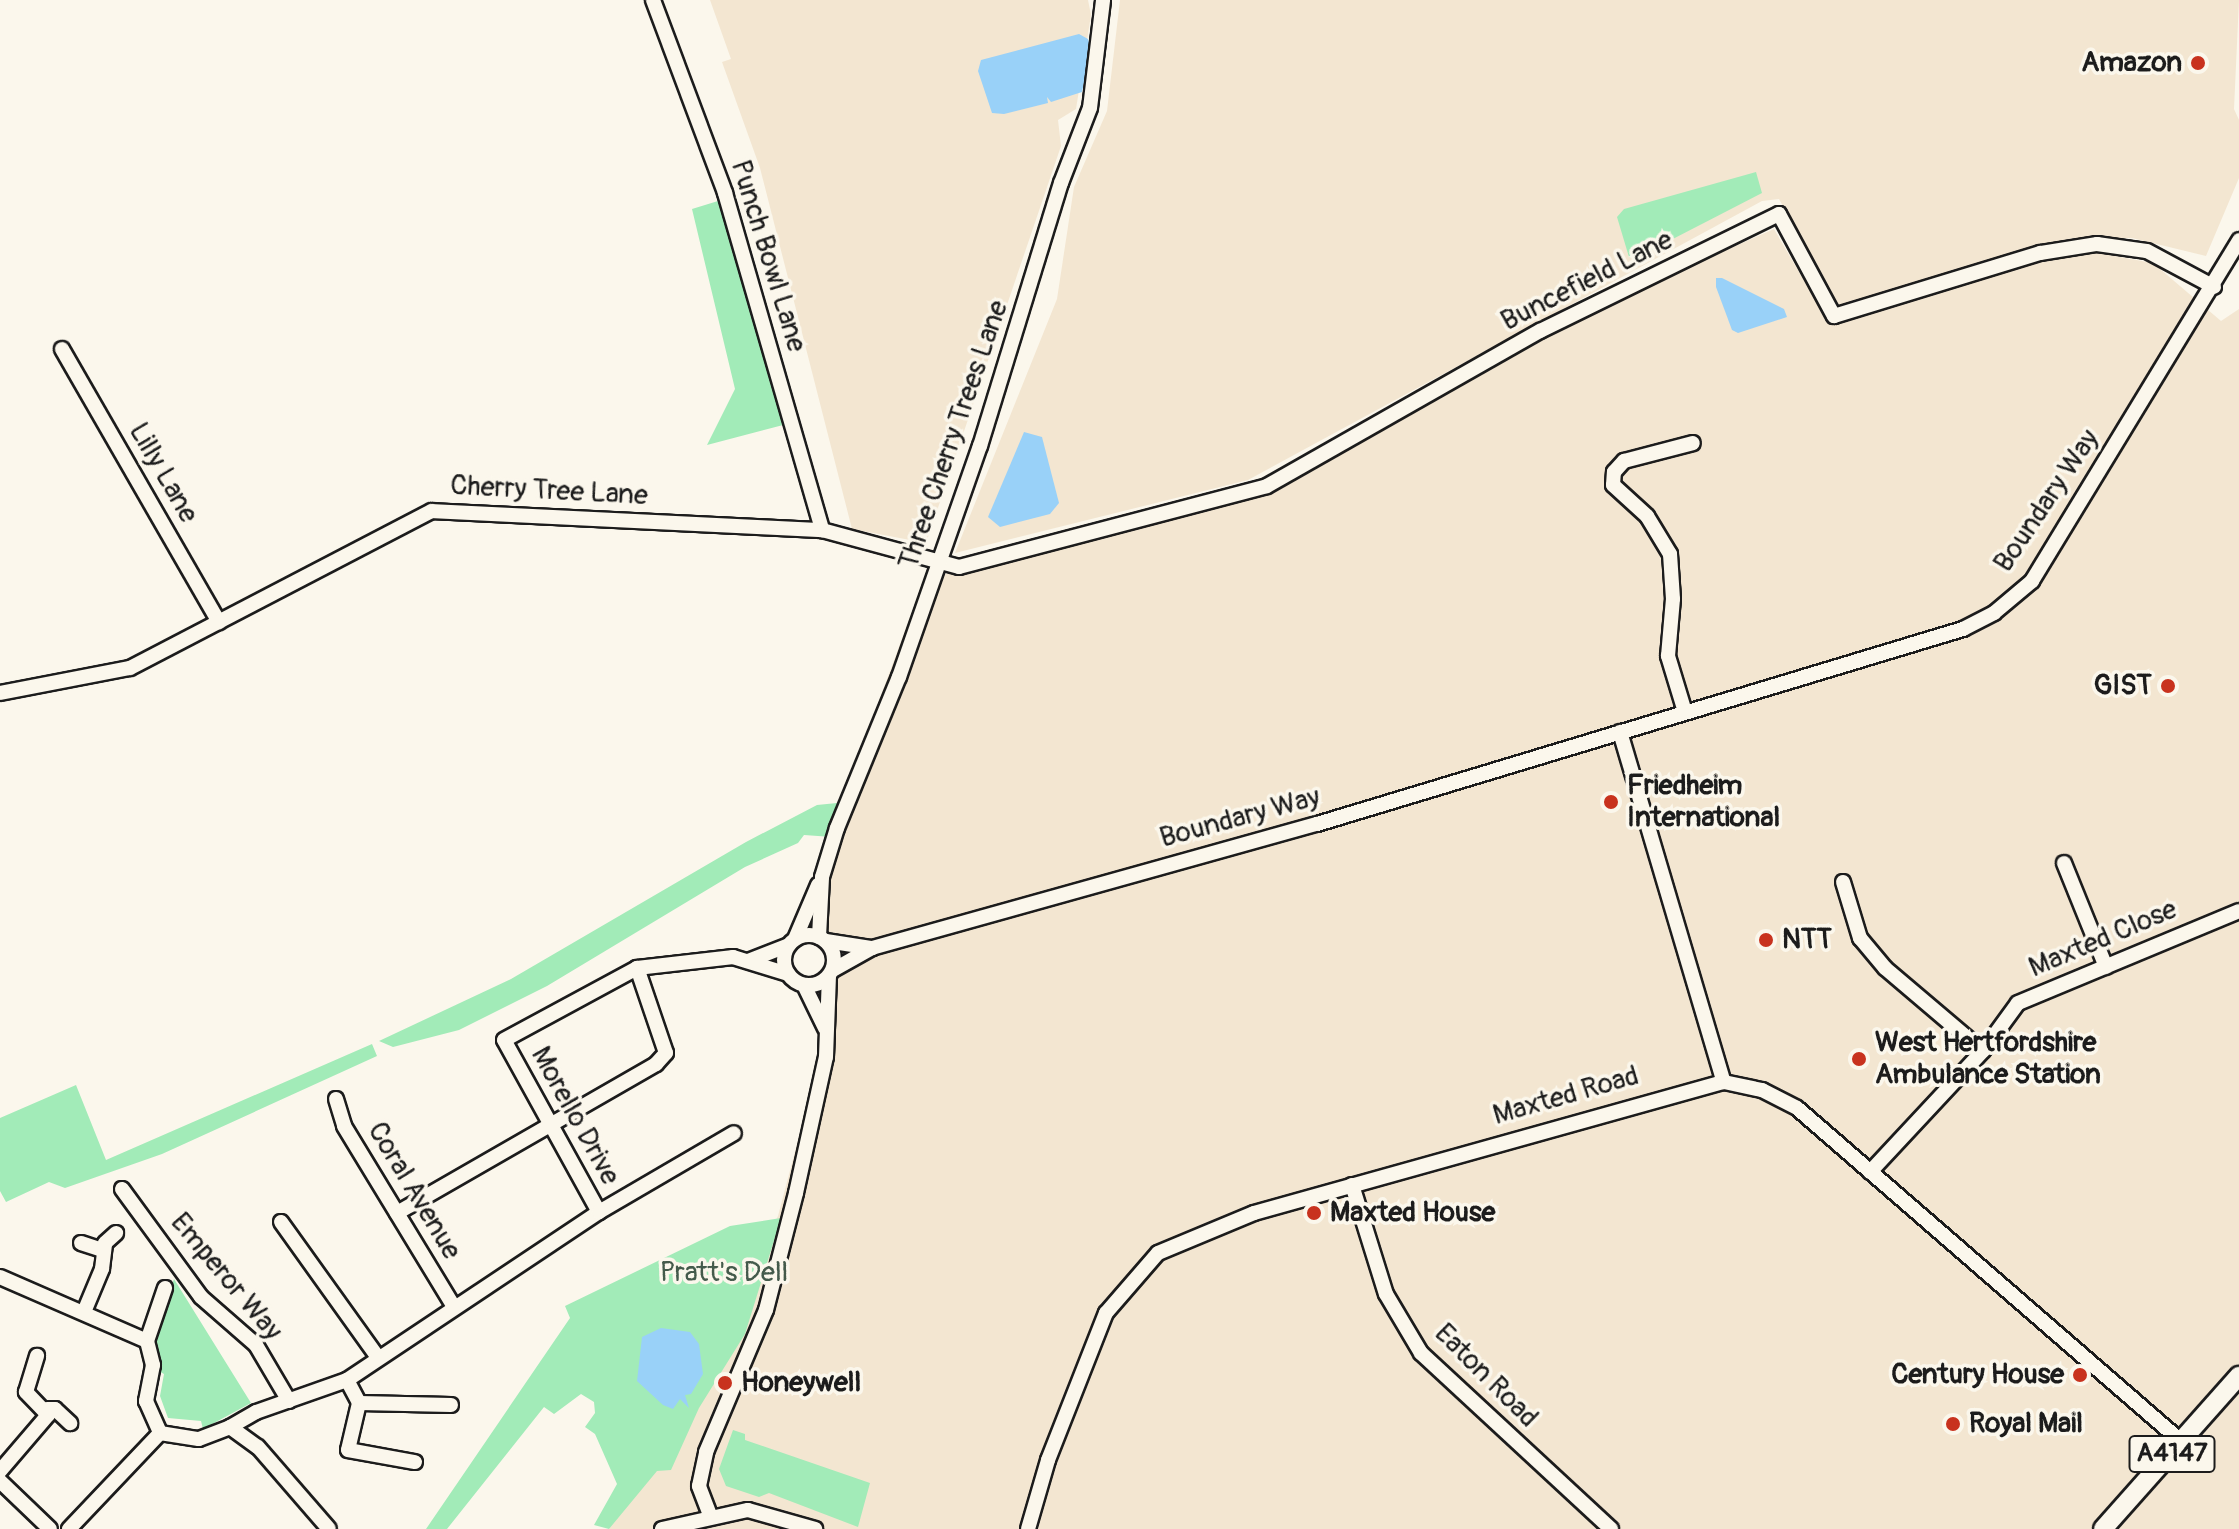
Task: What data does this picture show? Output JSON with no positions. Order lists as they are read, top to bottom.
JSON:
{
  "streets": {
    "main road": ["A4147"],
    "street": [
      "Punch Bowl Lane",
      "Buncefield Lane",
      "Three Cherry Trees Lane",
      "Lilly Lane",
      "Cherry Tree Lane",
      "Boundary Way",
      "Maxted Close",
      "Maxted Road",
      "Morello Drive",
      "Coral Avenue",
      "Emperor Way",
      "Eaton Road"
    ]
  },
  "crossings": [
    ["Punch Bowl Lane", "Cherry Tree Lane"],
    ["Buncefield Lane", "Three Cherry Trees Lane"],
    ["Buncefield Lane", "Cherry Tree Lane"],
    ["Buncefield Lane", "Boundary Way"],
    ["Three Cherry Trees Lane", "Cherry Tree Lane"],
    ["Three Cherry Trees Lane", "Boundary Way"],
    ["Three Cherry Trees Lane", "Morello Drive"],
    ["Lilly Lane", "Cherry Tree Lane"],
    ["Boundary Way", "Morello Drive"],
    ["Maxted Close", "Maxted Road"],
    ["Maxted Road", "Eaton Road"],
    ["Maxted Road", "A4147"],
    ["Morello Drive", "Coral Avenue"],
    ["Morello Drive", "Emperor Way"]
  ],
  "parks": ["Pratt's Dell"],
  "places": [
    "Amazon",
    "GIST",
    "Friedheim International",
    "NTT",
    "West Hertfordshire Ambulance Station",
    "Maxted House",
    "Century House",
    "Honeywell",
    "Royal Mail"
  ]
}
